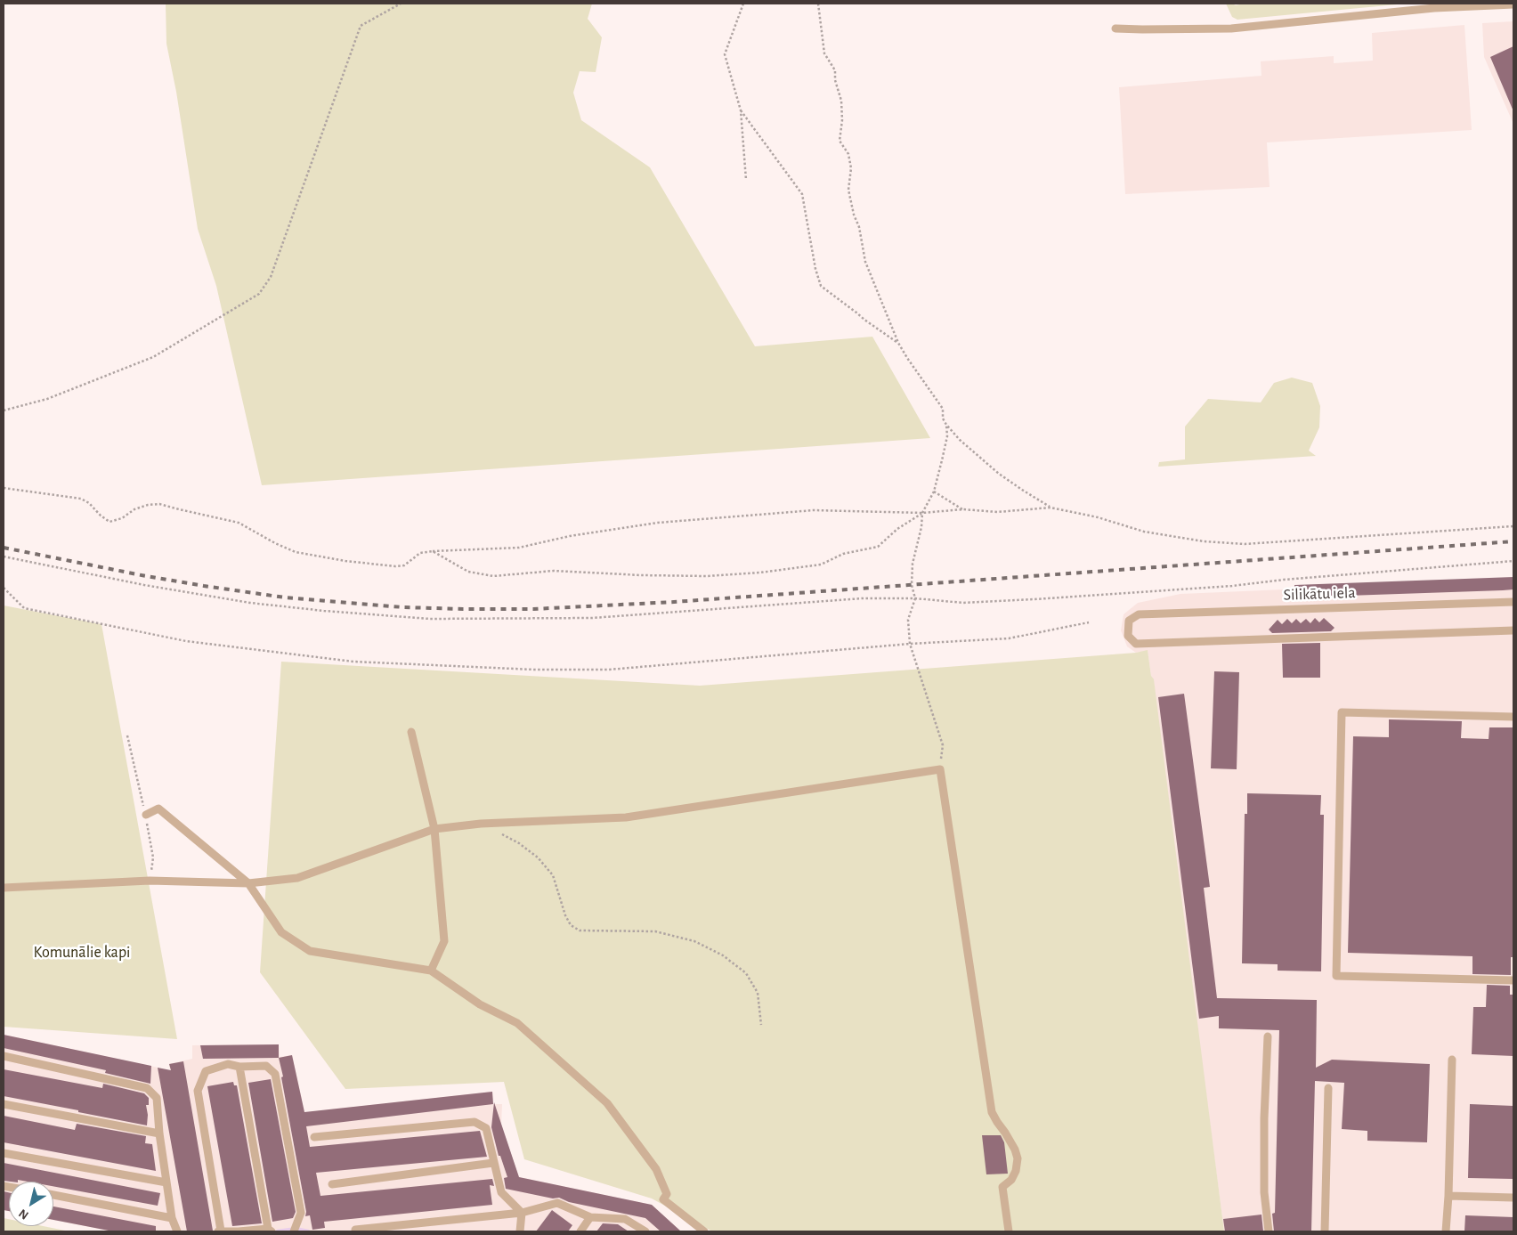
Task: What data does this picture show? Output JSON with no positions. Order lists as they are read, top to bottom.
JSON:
{
  "streets": {
    "lane": ["Silikātu iela"]
  },
  "parks": ["Komunālie kapi"],
  "north": "bottom left"
}
